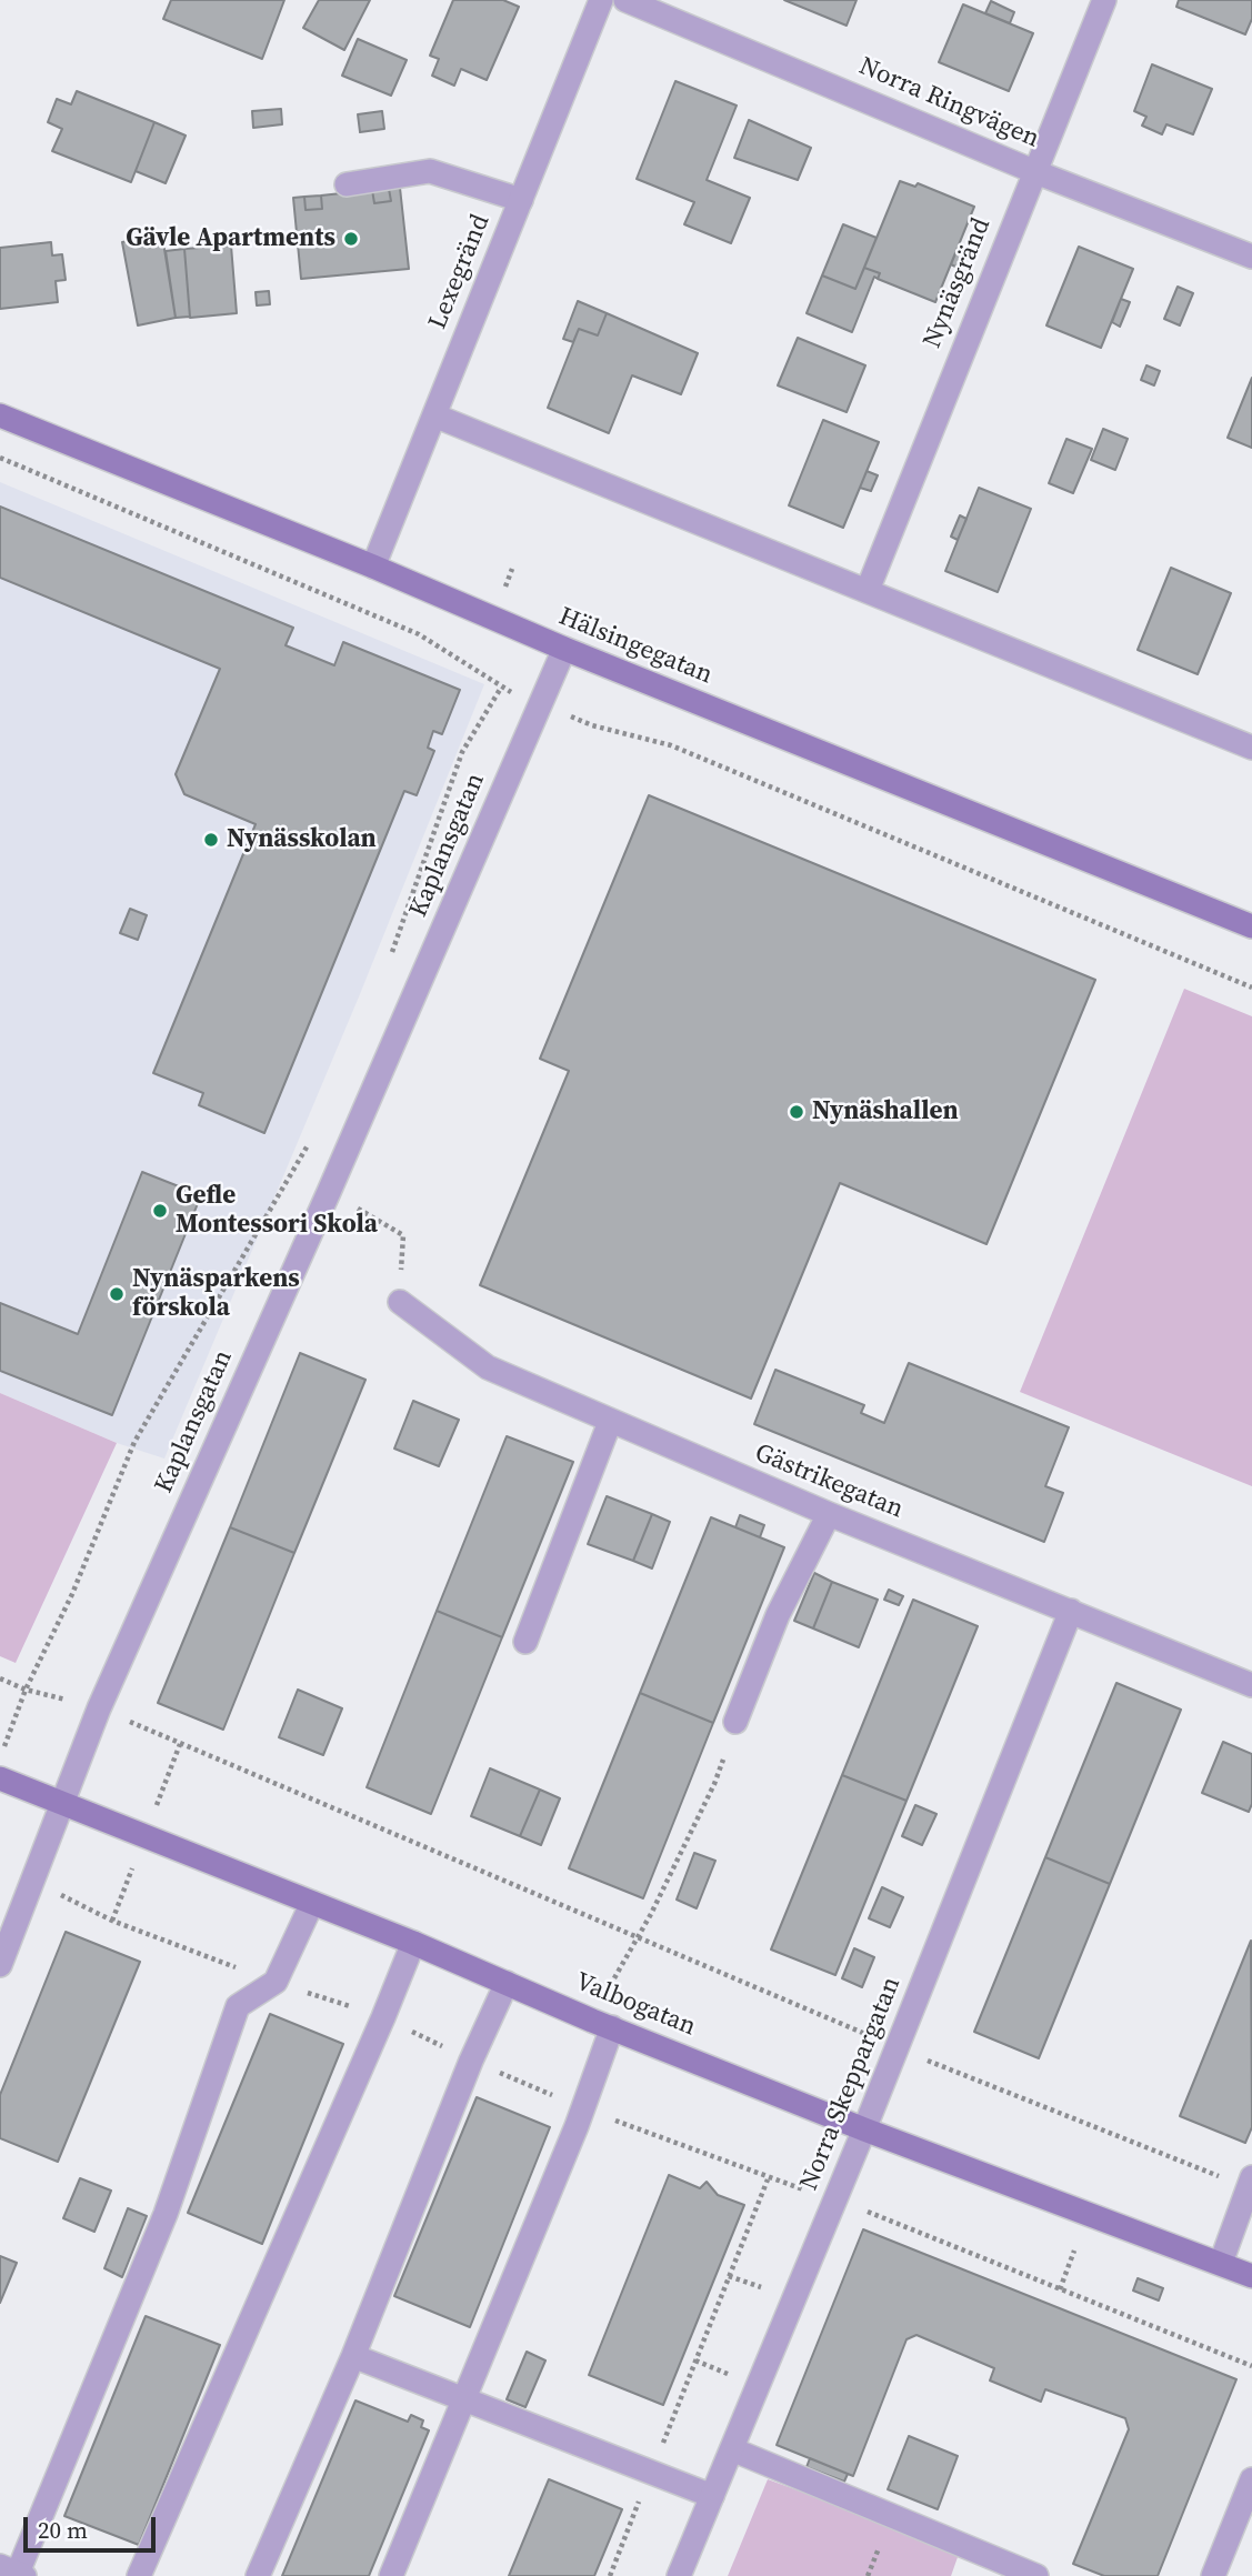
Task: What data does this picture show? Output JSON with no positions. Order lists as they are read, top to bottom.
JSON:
{
  "streets": {
    "street": [
      "Norra Ringvägen",
      "Lexegränd",
      "Nynäsgränd",
      "Hälsingegatan",
      "Kaplansgatan",
      "Gästrikegatan",
      "Valbogatan",
      "Norra Skeppargatan"
    ]
  },
  "crossings": [
    ["Norra Ringvägen", "Nynäsgränd"],
    ["Lexegränd", "Hälsingegatan"],
    ["Hälsingegatan", "Kaplansgatan"],
    ["Kaplansgatan", "Valbogatan"],
    ["Gästrikegatan", "Norra Skeppargatan"],
    ["Valbogatan", "Norra Skeppargatan"]
  ],
  "places": [
    "Gävle Apartments",
    "Nynässkolan",
    "Nynäshallen",
    "Gefle Montessori Skola",
    "Nynäsparkens förskola"
  ],
  "scale_bar": "20 m"
}
